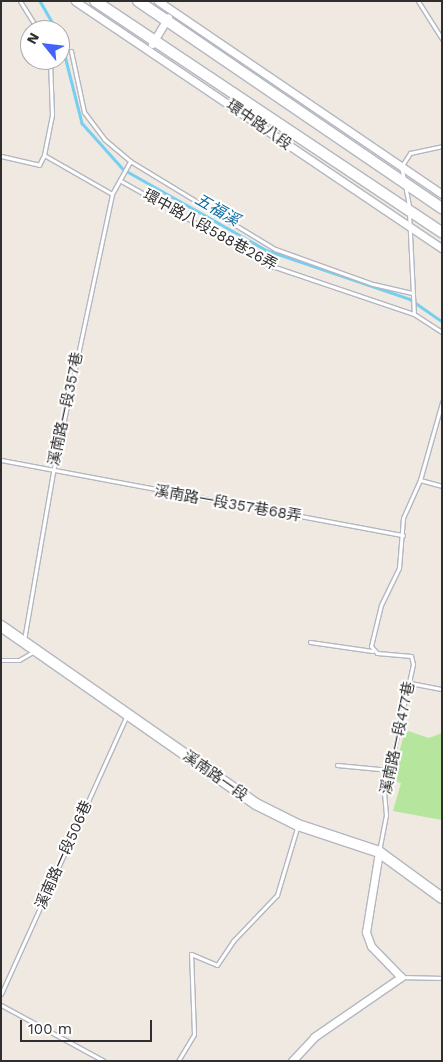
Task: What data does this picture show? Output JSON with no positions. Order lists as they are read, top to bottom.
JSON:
{
  "streets": {
    "street": ["環中路八段", "溪南路一段"],
    "lane": [
      "環中路八段588巷26弄",
      "溪南路一段357巷",
      "溪南路一段357巷68弄",
      "溪南路一段477巷",
      "溪南路一段506巷"
    ]
  },
  "crossings": [
    ["環中路八段588巷26弄", "溪南路一段357巷"],
    ["溪南路一段357巷", "溪南路一段357巷68弄"],
    ["溪南路一段357巷", "溪南路一段"],
    ["溪南路一段477巷", "溪南路一段"],
    ["溪南路一段", "溪南路一段506巷"]
  ],
  "water": ["五福溪"],
  "scale_bar": "100 m",
  "north": "top left"
}
